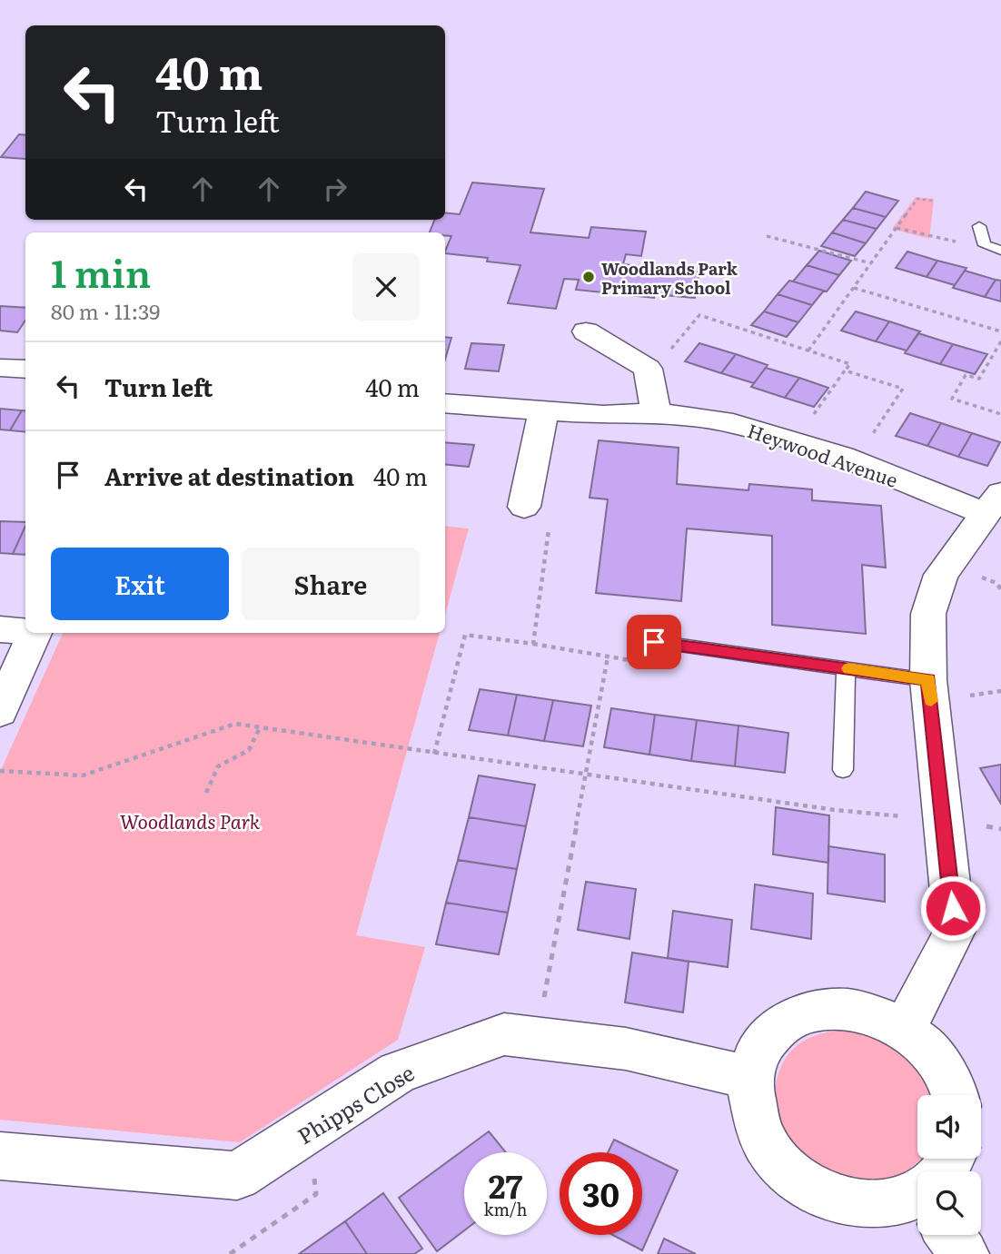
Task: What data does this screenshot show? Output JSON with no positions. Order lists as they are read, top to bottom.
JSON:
{
  "streets": {
    "street": ["Heywood Avenue", "Phipps Close"]
  },
  "parks": ["Woodlands Park"],
  "places": ["Woodlands Park Primary School"],
  "page": {
    "turn": ["40 m", "Turn left"],
    "heading": ["1 min", "80 m · 11:39"],
    "list": [
      {
        "name": "Turn left",
        "value": "40 m"
      },
      {
        "name": "Arrive at destination",
        "value": "40 m"
      }
    ],
    "buttons": ["Exit", "Share"],
    "speed": "27 km/h",
    "limit": "30"
  }
}
